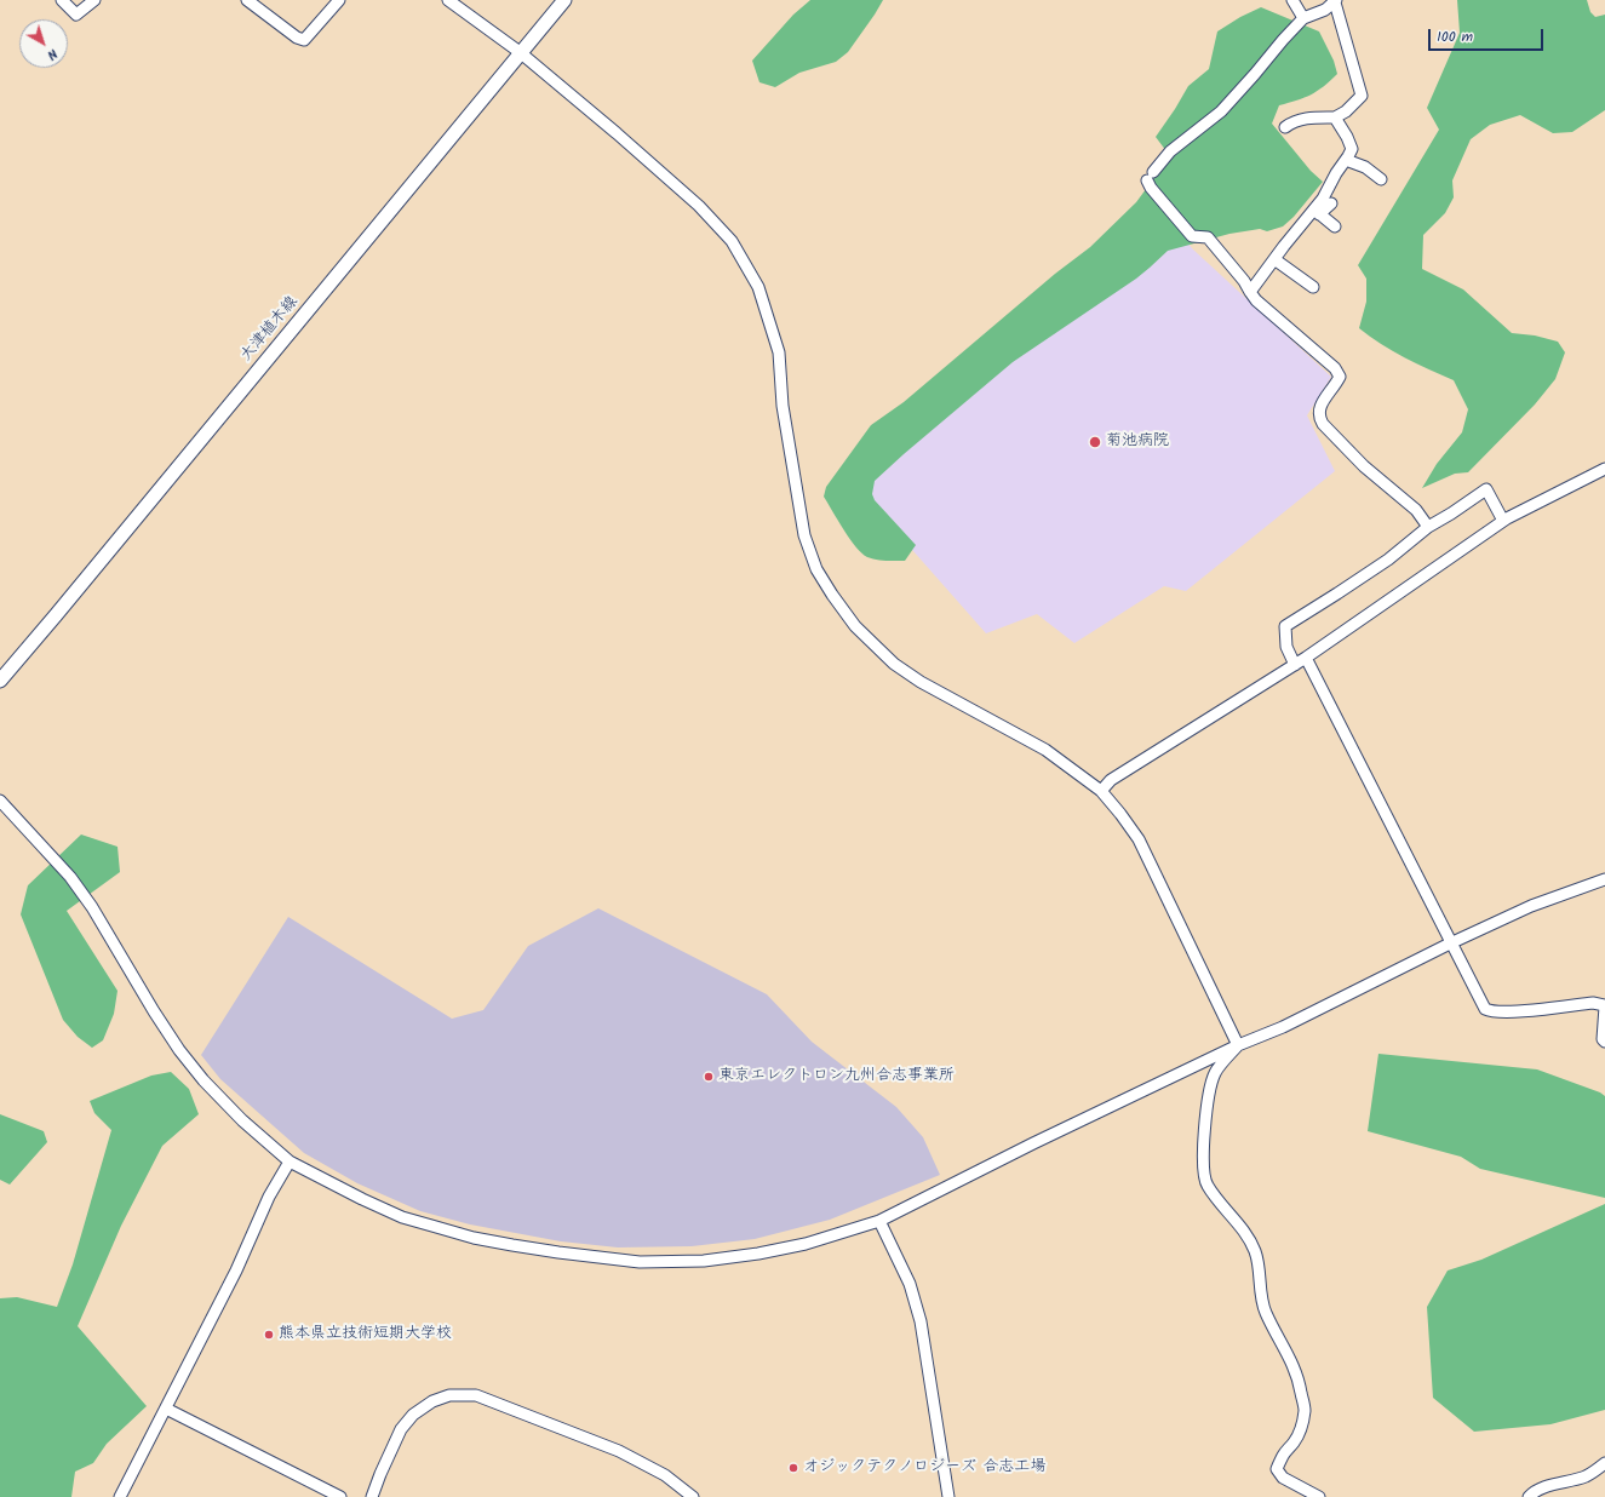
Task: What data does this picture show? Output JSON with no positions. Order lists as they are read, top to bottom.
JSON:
{
  "streets": {
    "main road": ["大津植木線"]
  },
  "places": [
    "菊池病院",
    "東京エレクトロン九州合志事業所",
    "熊本県立技術短期大学校",
    "オジックテクノロジーズ 合志工場"
  ],
  "scale_bar": "100 m",
  "north": "bottom right"
}
